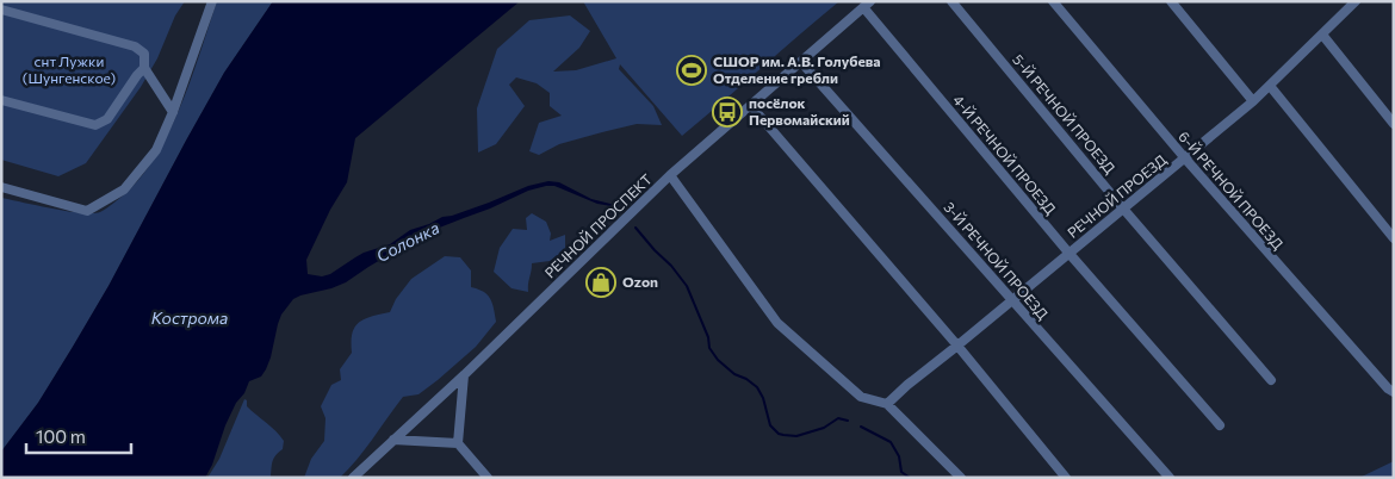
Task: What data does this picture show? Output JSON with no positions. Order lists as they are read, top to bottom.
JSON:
{
  "streets": {
    "street": [
      "5-Й РЕЧНОЙ ПРОЕЗД",
      "4-Й РЕЧНОЙ ПРОЕЗД",
      "6-Й РЕЧНОЙ ПРОЕЗД",
      "РЕЧНОЙ ПРОЕЗД",
      "РЕЧНОЙ ПРОСПЕКТ",
      "3-Й РЕЧНОЙ ПРОЕЗД"
    ]
  },
  "crossings": [
    ["5-Й РЕЧНОЙ ПРОЕЗД", "РЕЧНОЙ ПРОЕЗД"],
    ["4-Й РЕЧНОЙ ПРОЕЗД", "РЕЧНОЙ ПРОЕЗД"],
    ["4-Й РЕЧНОЙ ПРОЕЗД", "РЕЧНОЙ ПРОСПЕКТ"],
    ["6-Й РЕЧНОЙ ПРОЕЗД", "РЕЧНОЙ ПРОЕЗД"],
    ["РЕЧНОЙ ПРОЕЗД", "3-Й РЕЧНОЙ ПРОЕЗД"],
    ["РЕЧНОЙ ПРОСПЕКТ", "3-Й РЕЧНОЙ ПРОЕЗД"]
  ],
  "water": ["Солонка", "Кострома"],
  "parks": ["снт Лужки (Шунгенское)"],
  "places": {
    "sports": ["СШОР им. А.В. Голубева Отделение гребли"],
    "bus stop": ["посёлок Первомайский"],
    "shop": ["Ozon"]
  },
  "scale_bar": "100 m"
}
